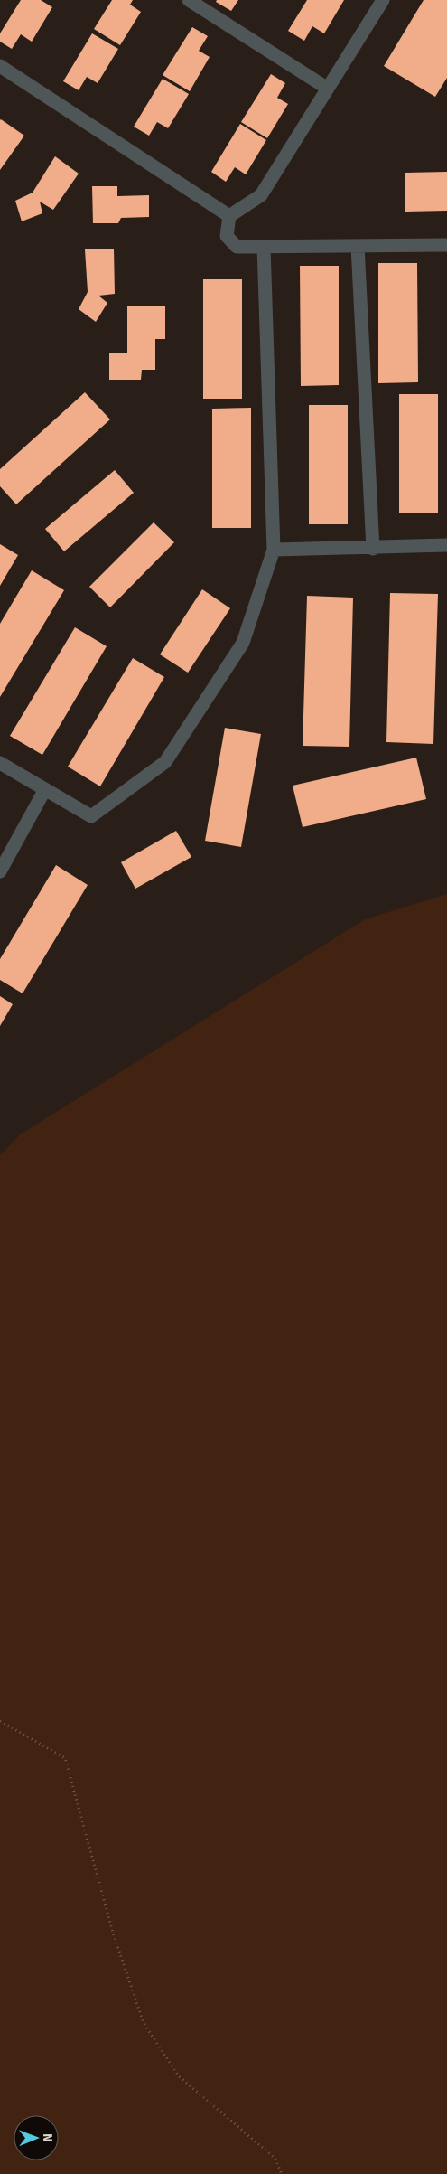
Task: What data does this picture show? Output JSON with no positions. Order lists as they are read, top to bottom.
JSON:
{
  "north": "right"
}
